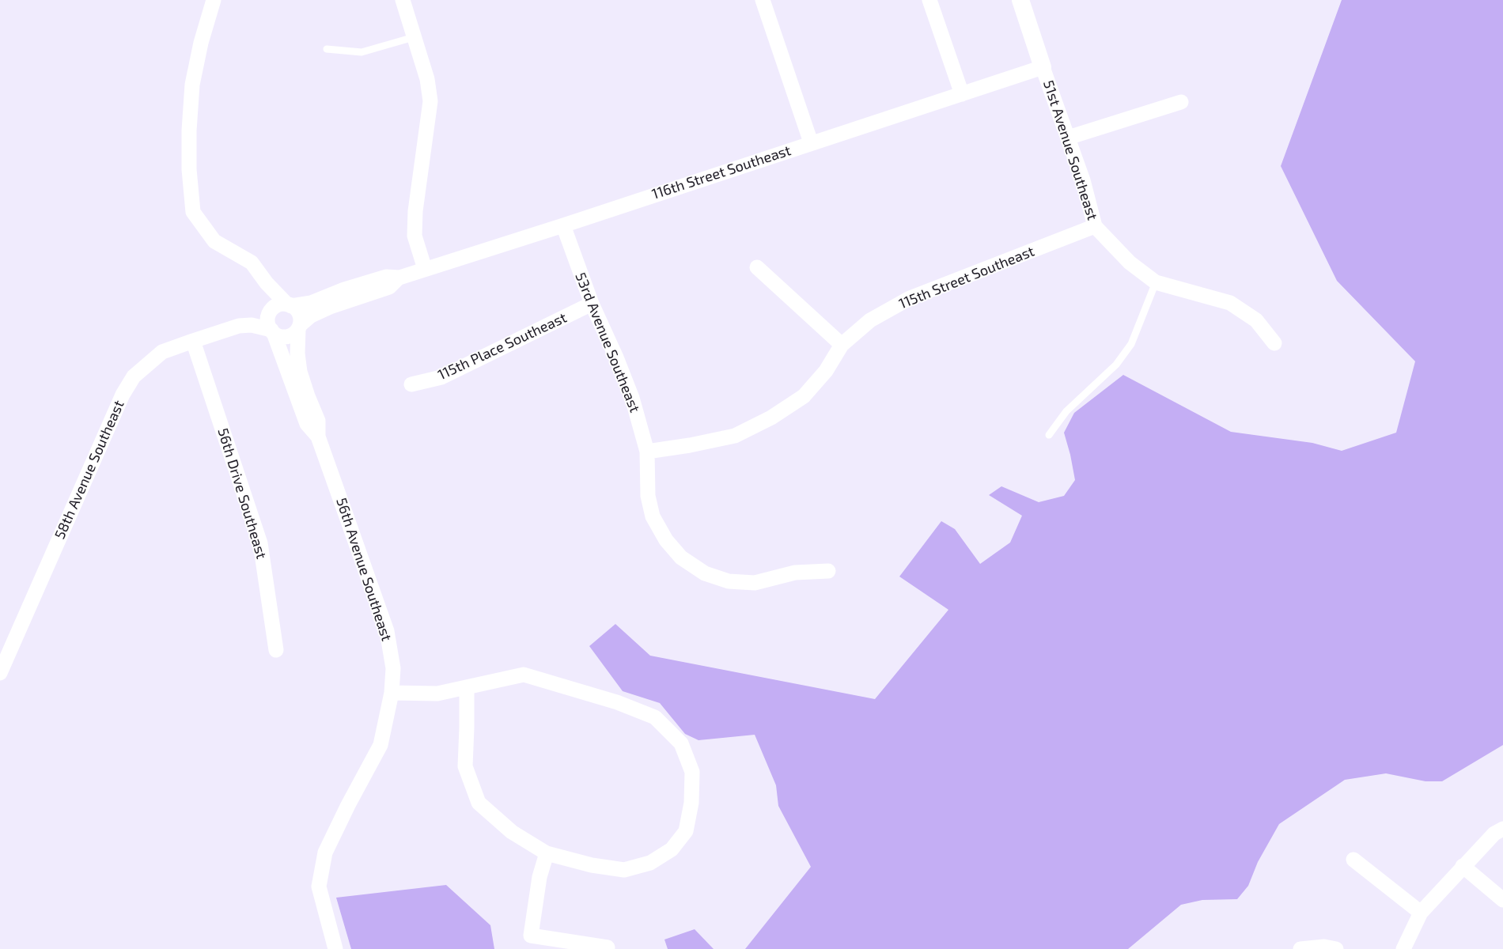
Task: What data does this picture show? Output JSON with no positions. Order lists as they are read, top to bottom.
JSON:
{
  "streets": {
    "street": [
      "51st Avenue Southeast",
      "116th Street Southeast",
      "115th Street Southeast",
      "53rd Avenue Southeast",
      "115th Place Southeast",
      "58th Avenue Southeast",
      "56th Drive Southeast",
      "56th Avenue Southeast"
    ]
  },
  "crossings": [
    ["51st Avenue Southeast", "116th Street Southeast"],
    ["51st Avenue Southeast", "115th Street Southeast"],
    ["116th Street Southeast", "53rd Avenue Southeast"],
    ["116th Street Southeast", "58th Avenue Southeast"],
    ["116th Street Southeast", "56th Avenue Southeast"],
    ["115th Street Southeast", "53rd Avenue Southeast"],
    ["53rd Avenue Southeast", "115th Place Southeast"],
    ["58th Avenue Southeast", "56th Drive Southeast"],
    ["58th Avenue Southeast", "56th Avenue Southeast"]
  ]
}
